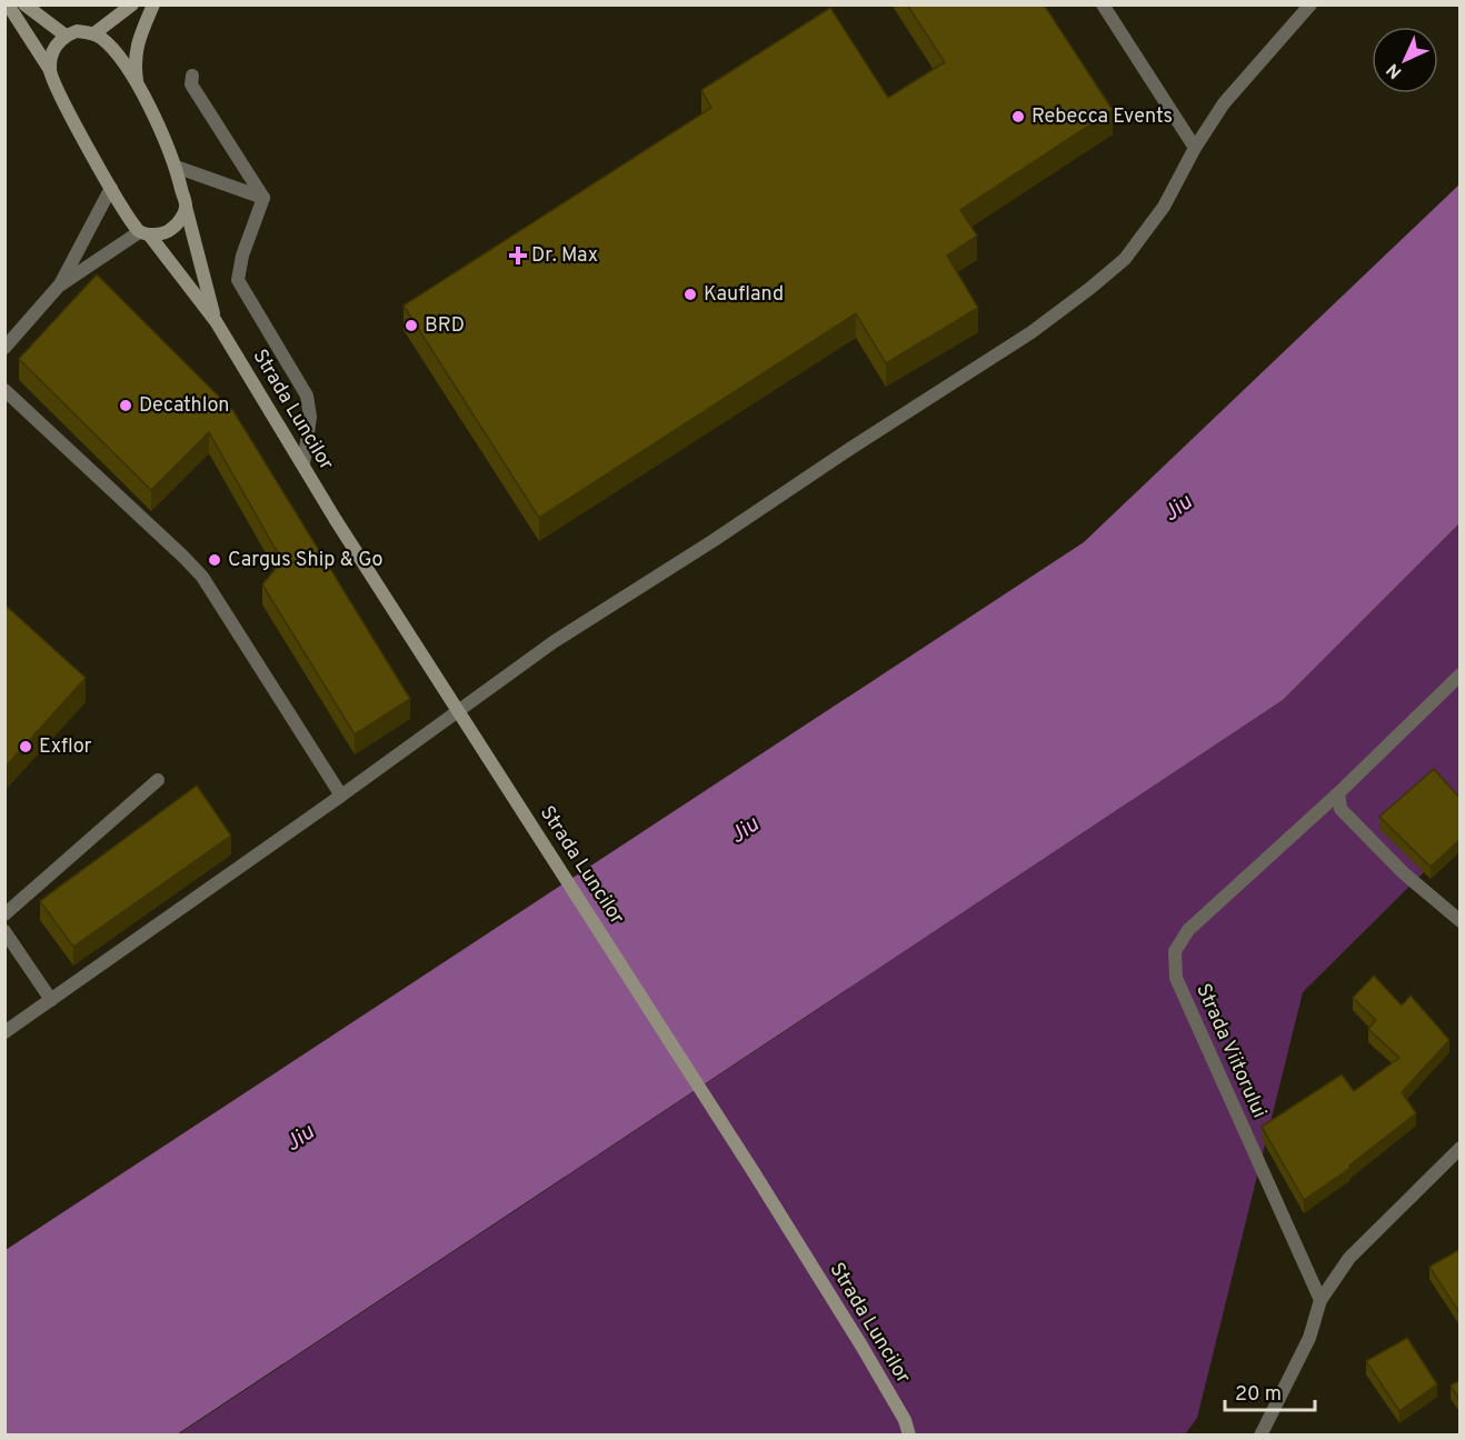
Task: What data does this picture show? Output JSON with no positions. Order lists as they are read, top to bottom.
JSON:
{
  "streets": {
    "main road": ["Strada Luncilor"],
    "street": ["Strada Viitorului"]
  },
  "water": ["Jiu"],
  "places": {
    "other": [
      "Rebecca Events",
      "Kaufland",
      "BRD",
      "Decathlon",
      "Cargus Ship & Go",
      "Exflor"
    ],
    "health": ["Dr. Max"]
  },
  "scale_bar": "20 m",
  "north": "bottom left"
}
